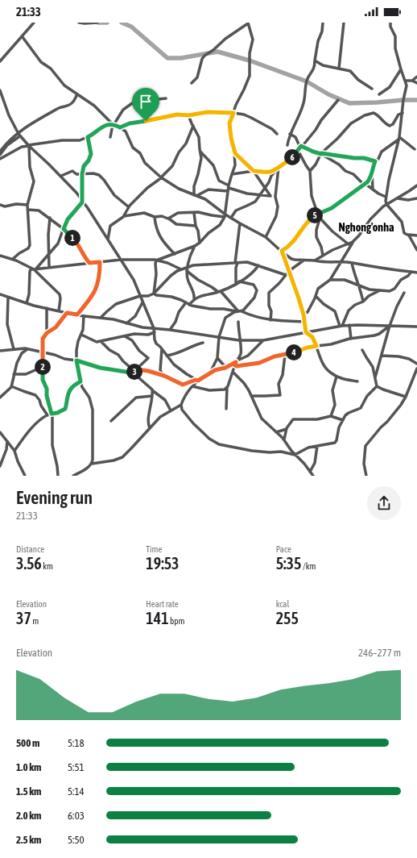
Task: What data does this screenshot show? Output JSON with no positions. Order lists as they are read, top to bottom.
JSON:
{
  "districts": ["Nghong'onha"],
  "page": {
    "status": "21:33",
    "pins": [
      "6",
      "5",
      "1",
      "4",
      "2",
      "3"
    ],
    "heading": ["Evening run", "21:33"],
    "stats": [
      ["Distance", "3.56 km"],
      ["Time", "19:53"],
      ["Pace", "5:35 /km"],
      ["Elevation", "37 m"],
      ["Heart rate", "141 bpm"],
      ["kcal", "255"]
    ],
    "chart": ["Elevation", "246–277 m"],
    "list": [
      {
        "name": "500 m",
        "note": "5:18"
      },
      {
        "name": "1.0 km",
        "note": "5:51"
      },
      {
        "name": "1.5 km",
        "note": "5:14"
      },
      {
        "name": "2.0 km",
        "note": "6:03"
      },
      {
        "name": "2.5 km",
        "note": "5:50"
      }
    ]
  }
}
